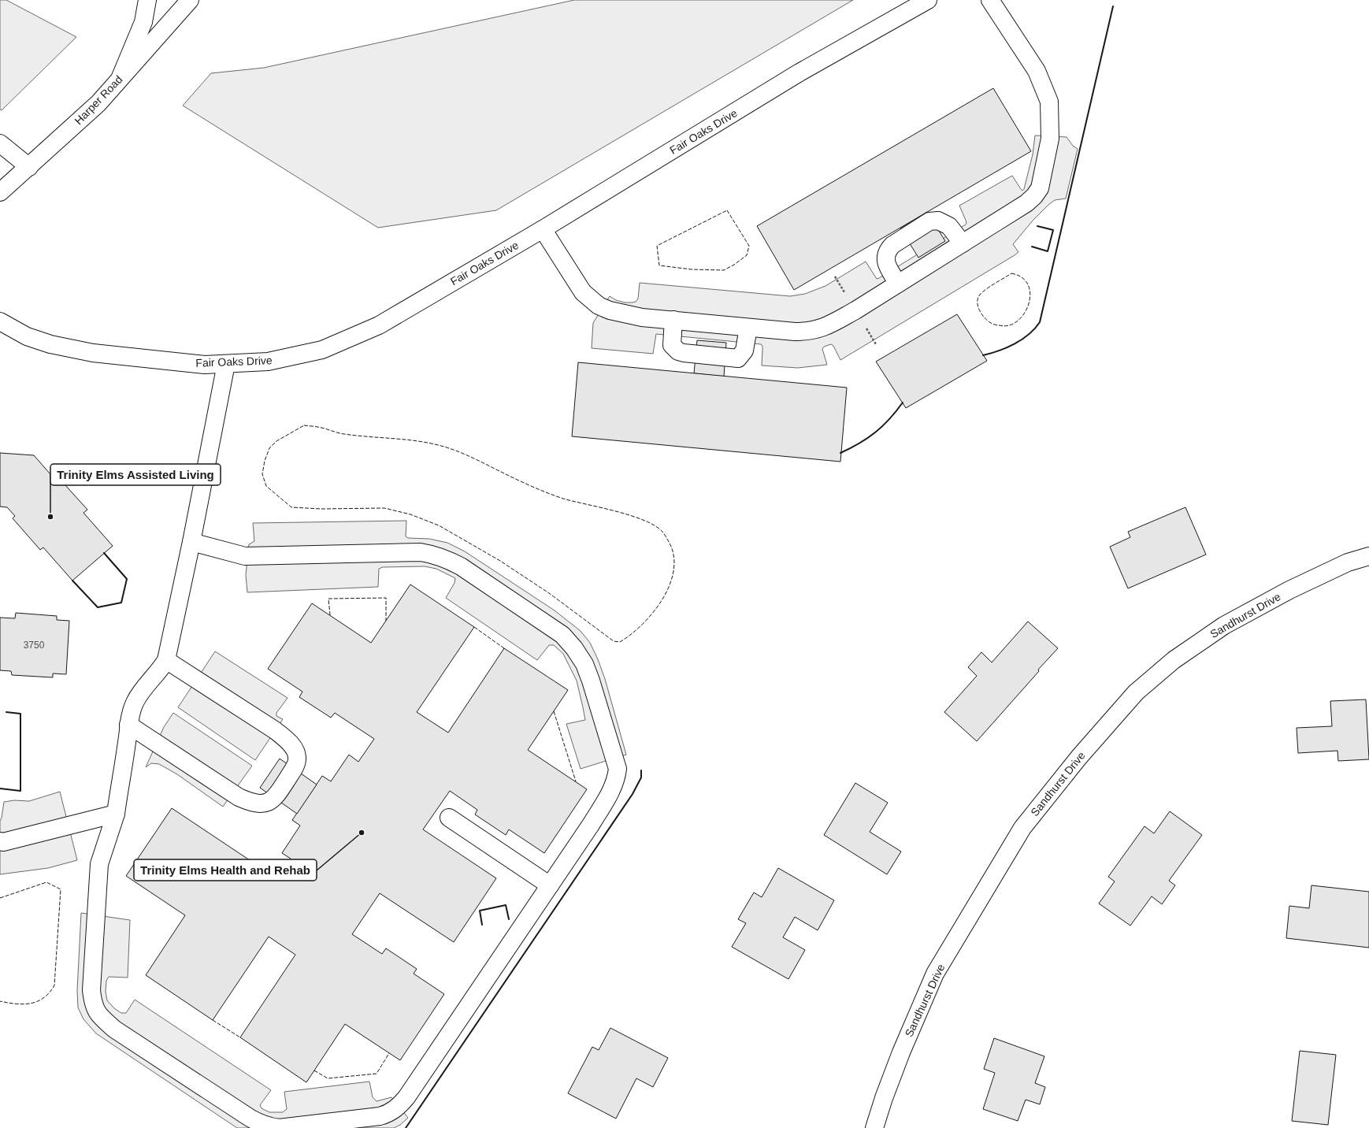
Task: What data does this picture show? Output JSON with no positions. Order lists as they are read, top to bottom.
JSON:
{
  "streets": {
    "main road": ["Harper Road", "Fair Oaks Drive", "Sandhurst Drive"]
  },
  "places": ["Trinity Elms Assisted Living", "Trinity Elms Health and Rehab"],
  "house_numbers": ["3750"]
}
